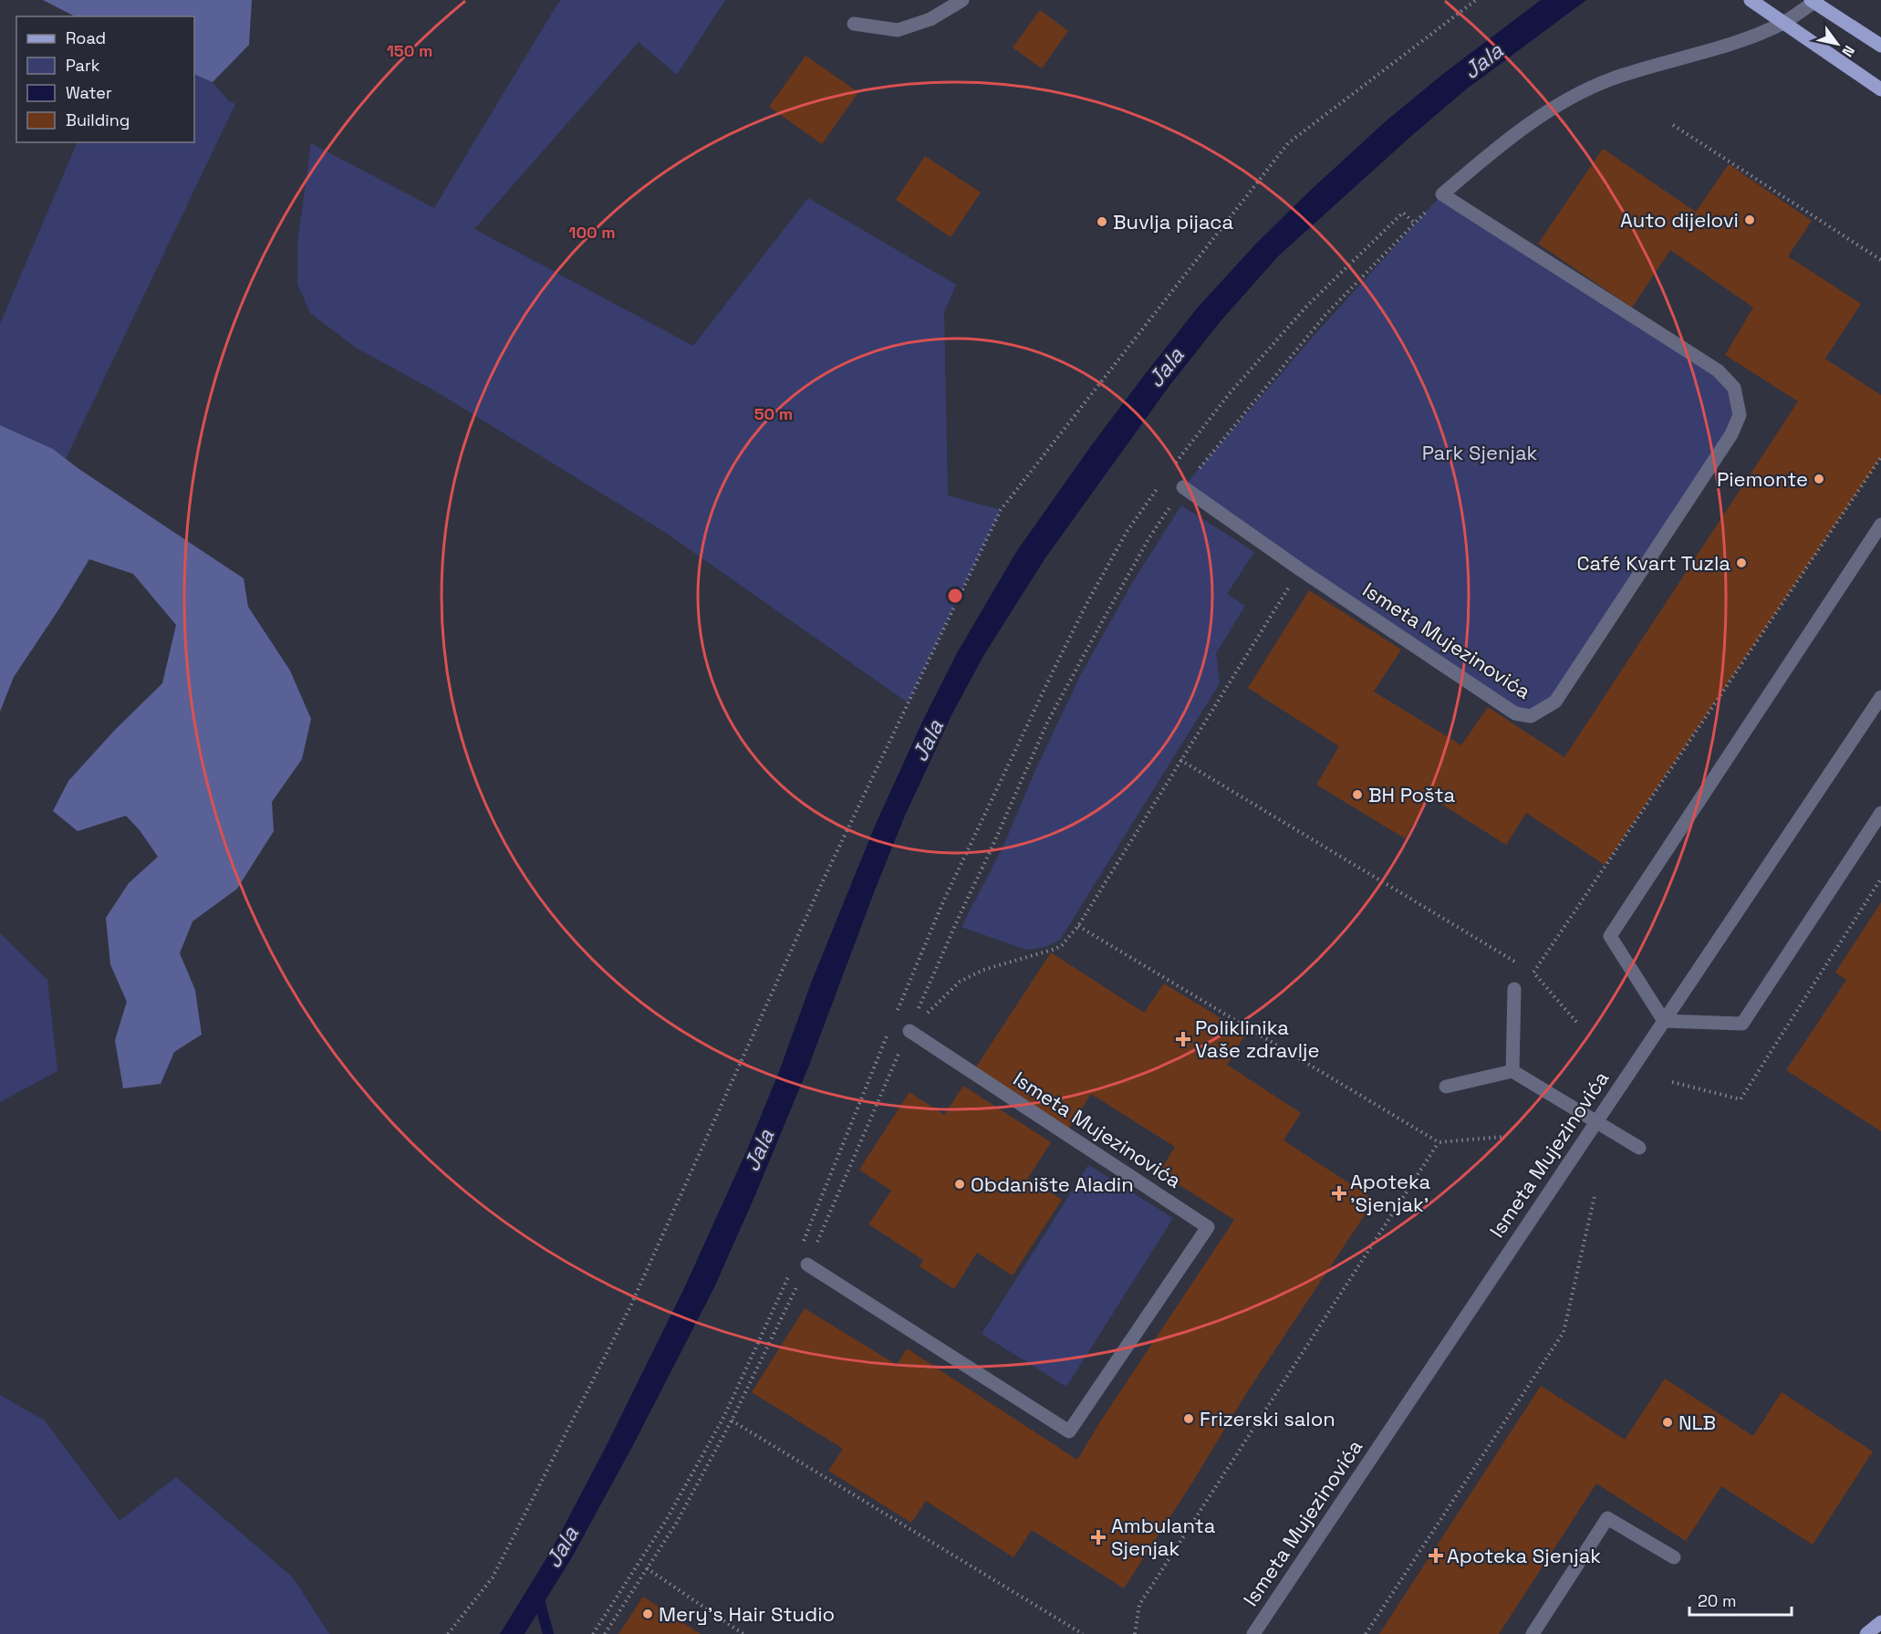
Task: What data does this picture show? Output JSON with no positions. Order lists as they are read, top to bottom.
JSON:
{
  "streets": {
    "street": ["Ismeta Mujezinovića"]
  },
  "water": ["Jala"],
  "parks": ["Park Sjenjak"],
  "places": {
    "other": [
      "Auto dijelovi",
      "Buvlja pijaca",
      "Piemonte",
      "Café Kvart Tuzla",
      "BH Pošta",
      "Obdanište Aladin",
      "Frizerski salon",
      "NLB",
      "Mery's Hair Studio"
    ],
    "health": [
      "Poliklinika Vaše zdravlje",
      "Apoteka 'Sjenjak'",
      "Ambulanta Sjenjak",
      "Apoteka Sjenjak"
    ]
  },
  "legend": [
    "Road",
    "Park",
    "Water",
    "Building"
  ],
  "scale_bar": "20 m",
  "north": "bottom right",
  "rings": ["150 m", "100 m", "50 m"]
}
